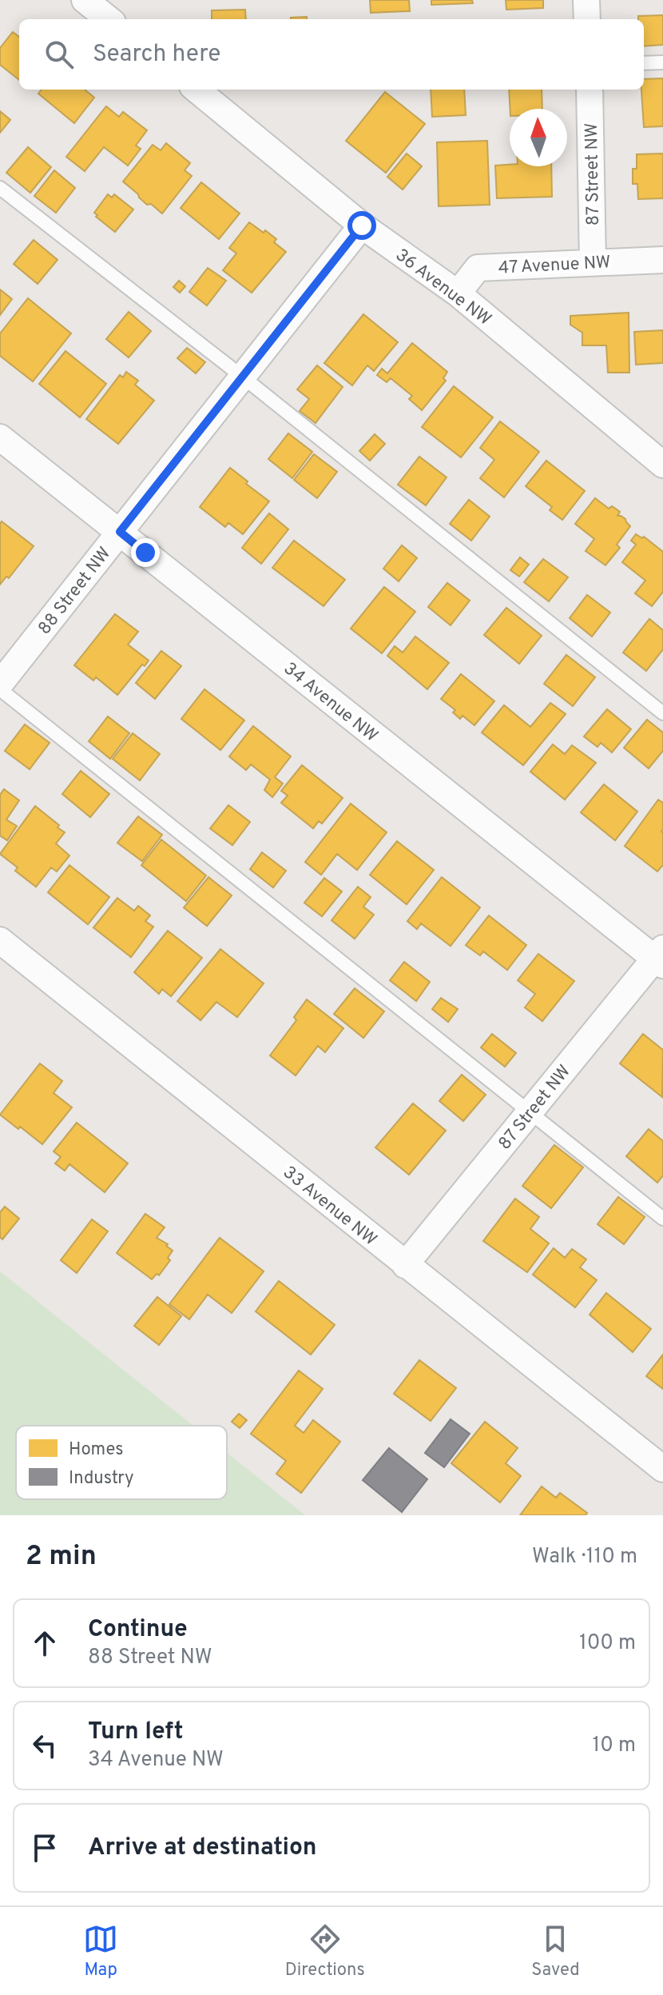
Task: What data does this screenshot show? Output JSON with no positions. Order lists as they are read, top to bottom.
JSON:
{
  "streets": {
    "street": [
      "87 Street NW",
      "47 Avenue NW",
      "36 Avenue NW",
      "88 Street NW",
      "34 Avenue NW",
      "33 Avenue NW"
    ]
  },
  "crossings": [
    ["87 Street NW", "47 Avenue NW"],
    ["87 Street NW", "34 Avenue NW"],
    ["87 Street NW", "33 Avenue NW"],
    ["47 Avenue NW", "36 Avenue NW"],
    ["36 Avenue NW", "88 Street NW"],
    ["88 Street NW", "34 Avenue NW"]
  ],
  "legend": ["Homes", "Industry"],
  "north": "top",
  "page": {
    "search": "Search here",
    "heading": ["2 min", "Walk · 110 m"],
    "list": [
      ["Continue", "88 Street NW", "100 m"],
      ["Turn left", "34 Avenue NW", "10 m"],
      "Arrive at destination"
    ],
    "nav": ["Map", "Directions", "Saved"]
  }
}
